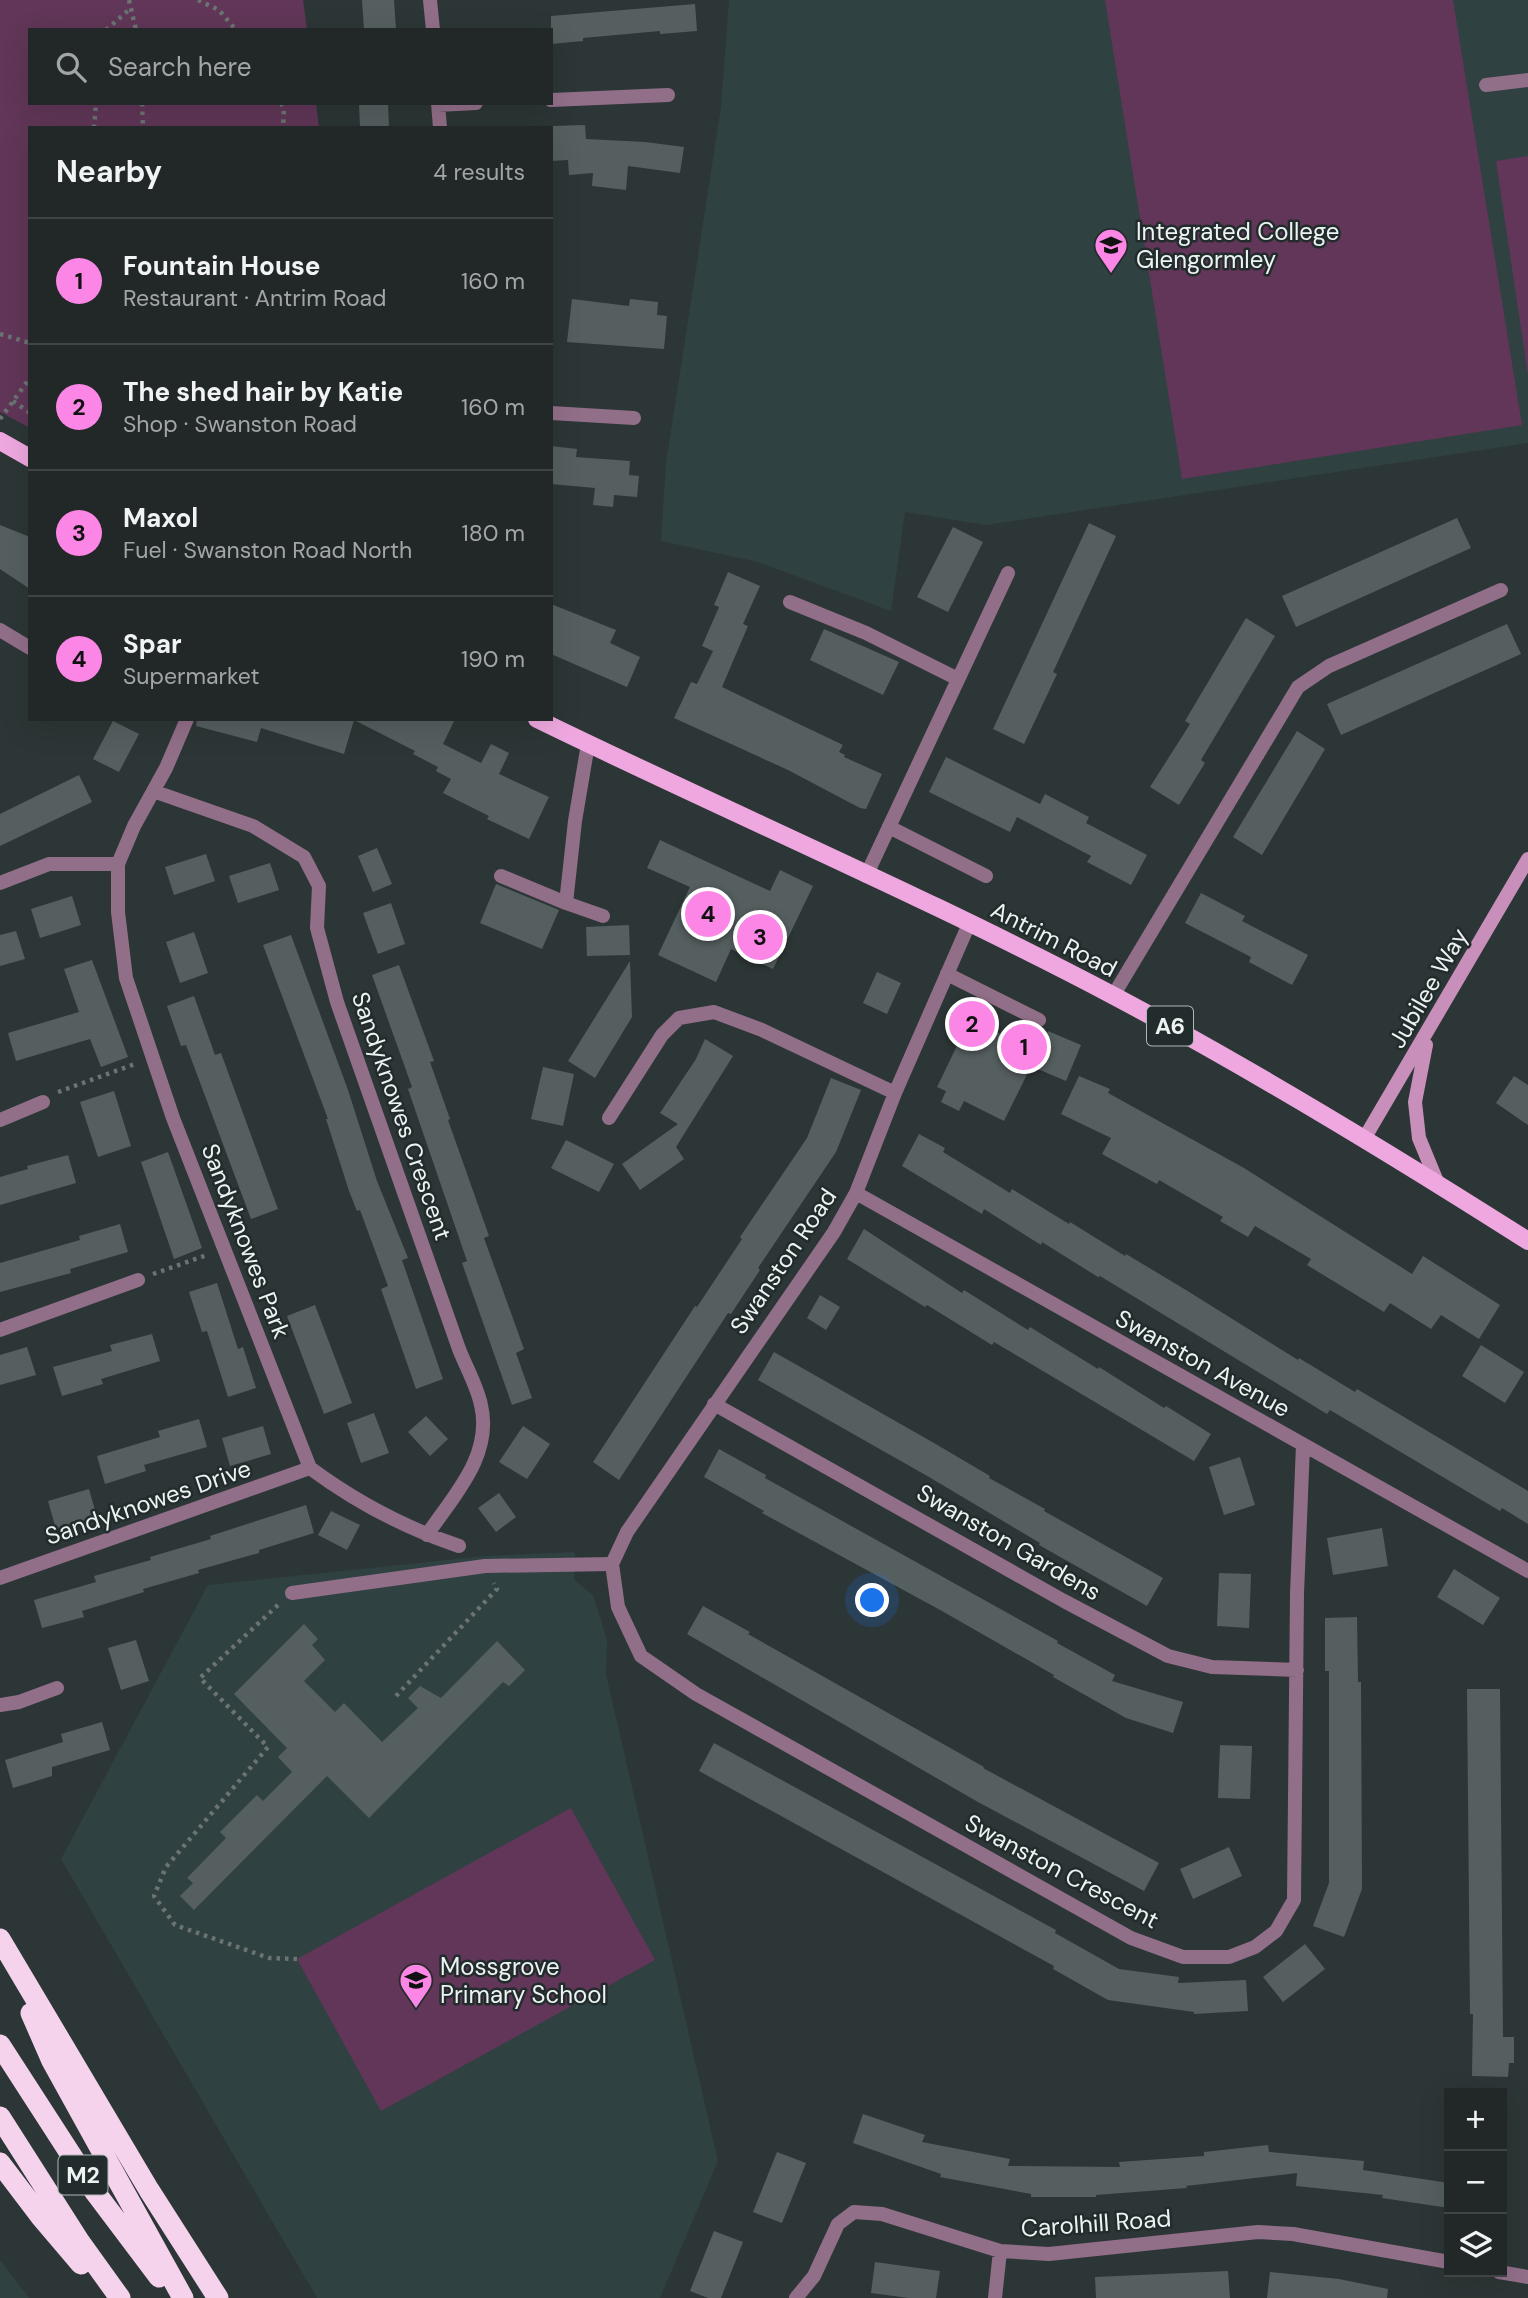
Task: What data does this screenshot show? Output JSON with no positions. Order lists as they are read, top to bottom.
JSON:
{
  "streets": {
    "highway": ["M2"],
    "main road": ["Antrim Road", "A6"],
    "street": [
      "Jubilee Way",
      "Sandyknowes Crescent",
      "Sandyknowes Park",
      "Swanston Road",
      "Swanston Avenue",
      "Sandyknowes Drive",
      "Swanston Gardens",
      "Swanston Crescent",
      "Carolhill Road"
    ]
  },
  "crossings": [
    ["Antrim Road", "Jubilee Way"],
    ["Antrim Road", "Swanston Road"],
    ["Sandyknowes Park", "Sandyknowes Drive"],
    ["Swanston Road", "Swanston Avenue"],
    ["Swanston Road", "Swanston Gardens"],
    ["Swanston Road", "Swanston Crescent"],
    ["Swanston Avenue", "Swanston Crescent"],
    ["Swanston Gardens", "Swanston Crescent"]
  ],
  "places": {
    "school or university": ["Integrated College Glengormley", "Mossgrove Primary School"]
  },
  "page": {
    "search": "Search here",
    "heading": ["Nearby", "4 results"],
    "list": [
      {
        "mark": "1",
        "name": "Fountain House",
        "note": "Restaurant · Antrim Road",
        "value": "160 m"
      },
      {
        "mark": "2",
        "name": "The shed hair by Katie",
        "note": "Shop · Swanston Road",
        "value": "160 m"
      },
      {
        "mark": "3",
        "name": "Maxol",
        "note": "Fuel · Swanston Road North",
        "value": "180 m"
      },
      {
        "mark": "4",
        "name": "Spar",
        "note": "Supermarket",
        "value": "190 m"
      }
    ],
    "pins": [
      "4",
      "3",
      "2",
      "1"
    ],
    "map_buttons": ["+", "−"]
  }
}
